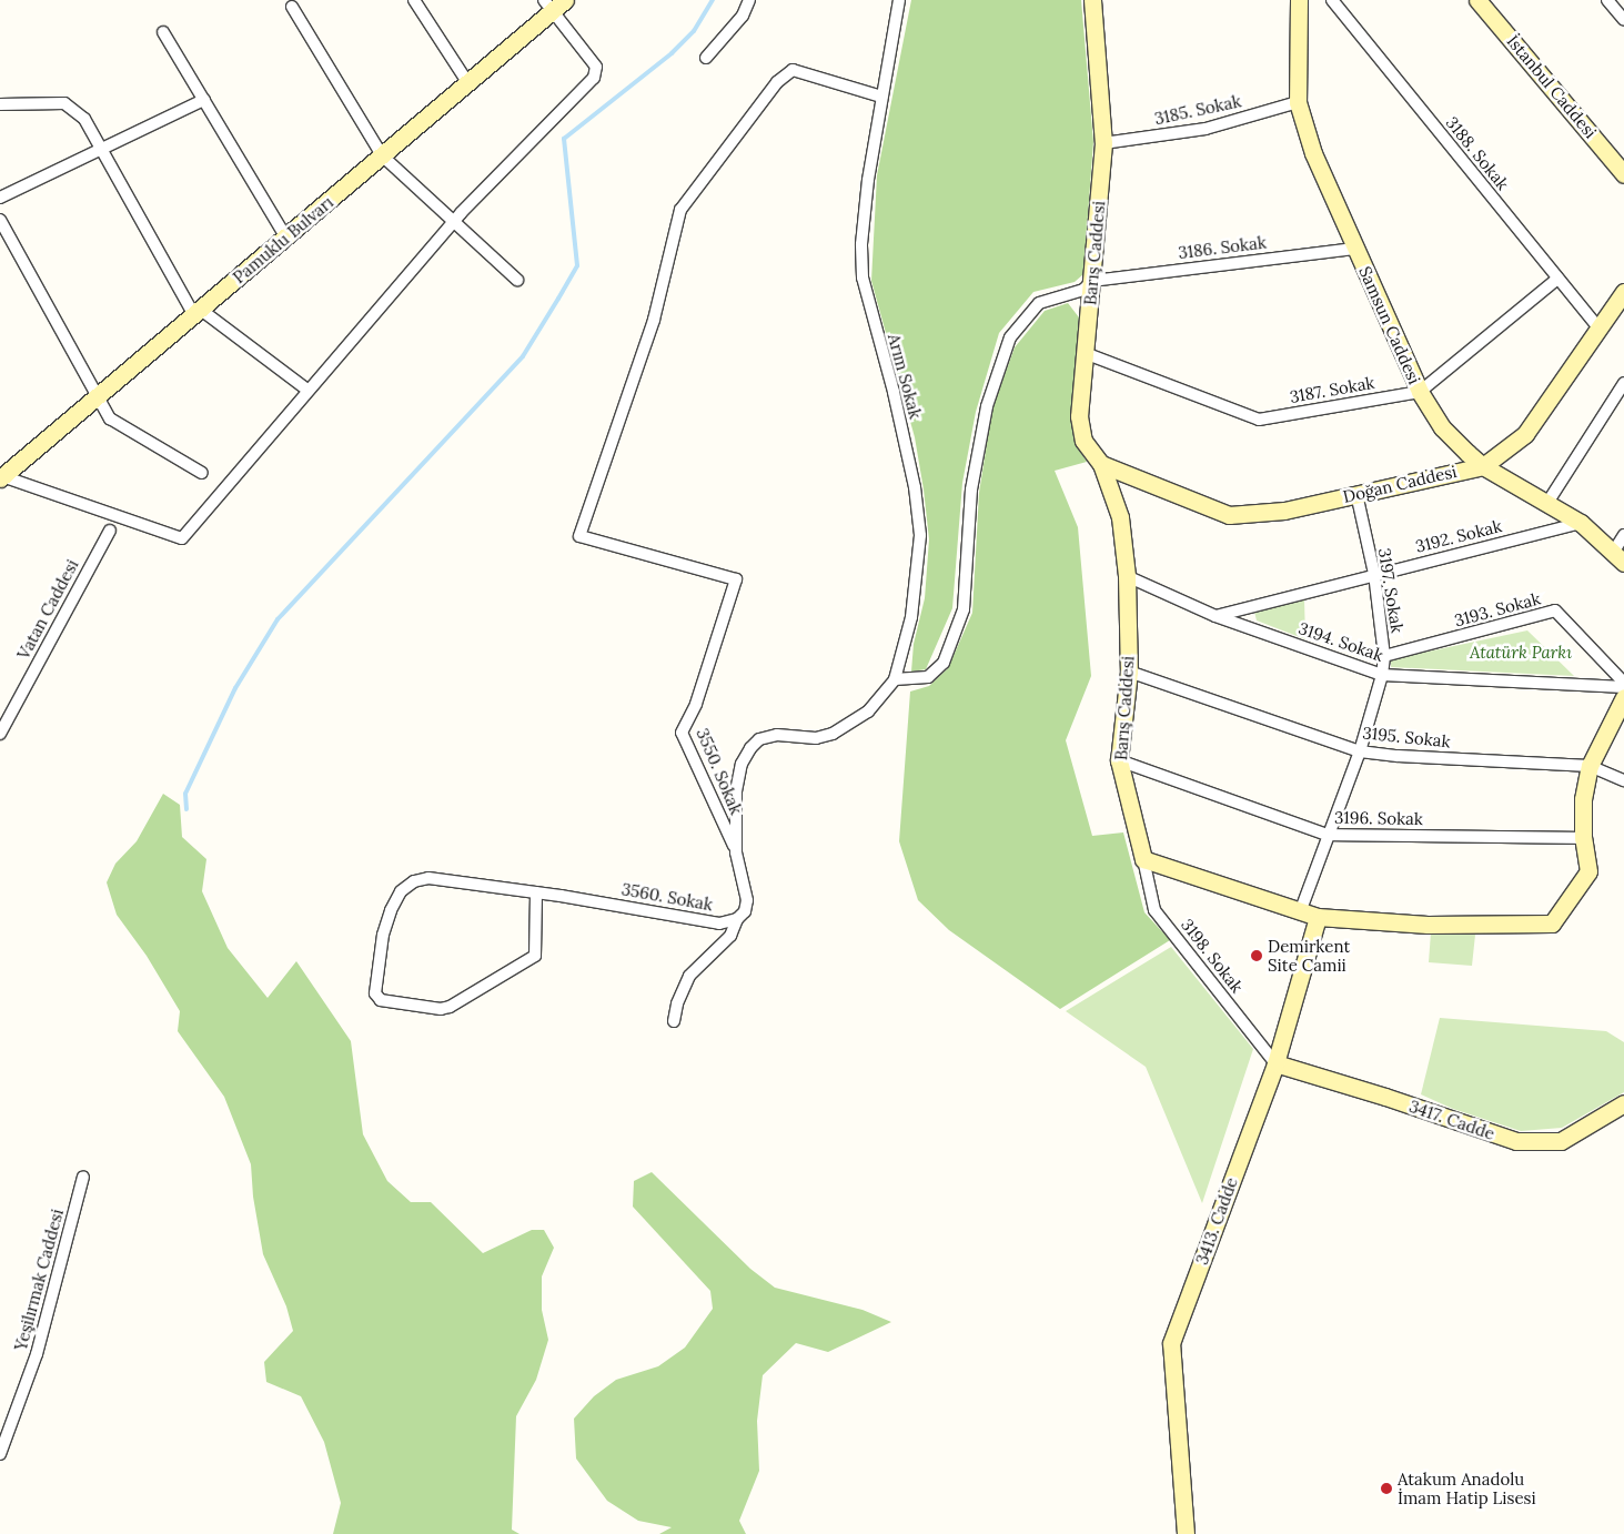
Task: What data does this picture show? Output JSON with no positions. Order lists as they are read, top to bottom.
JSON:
{
  "streets": {
    "street": [
      "İstanbul Caddesi",
      "3185. Sokak",
      "3188. Sokak",
      "Pamuklu Bulvarı",
      "3186. Sokak",
      "Barış Caddesi",
      "Samsun Caddesi",
      "Arım Sokak",
      "3187. Sokak",
      "Doğan Caddesi",
      "3192. Sokak",
      "3197. Sokak",
      "Vatan Caddesi",
      "3193. Sokak",
      "3194. Sokak",
      "3195. Sokak",
      "3550. Sokak",
      "3196. Sokak",
      "3560. Sokak",
      "3198. Sokak",
      "3417. Cadde",
      "3413. Cadde",
      "Yeşilırmak Caddesi"
    ]
  },
  "crossings": [
    ["3185. Sokak", "Barış Caddesi"],
    ["3185. Sokak", "Samsun Caddesi"],
    ["3188. Sokak", "3187. Sokak"],
    ["3188. Sokak", "Doğan Caddesi"],
    ["3186. Sokak", "Barış Caddesi"],
    ["3186. Sokak", "Samsun Caddesi"],
    ["Barış Caddesi", "3187. Sokak"],
    ["Barış Caddesi", "Doğan Caddesi"],
    ["Barış Caddesi", "3194. Sokak"],
    ["Barış Caddesi", "3195. Sokak"],
    ["Barış Caddesi", "3196. Sokak"],
    ["Barış Caddesi", "3198. Sokak"],
    ["Samsun Caddesi", "3187. Sokak"],
    ["Samsun Caddesi", "Doğan Caddesi"],
    ["Samsun Caddesi", "3192. Sokak"],
    ["Arım Sokak", "3550. Sokak"],
    ["Doğan Caddesi", "3197. Sokak"],
    ["3192. Sokak", "3197. Sokak"],
    ["3192. Sokak", "3194. Sokak"],
    ["3197. Sokak", "3193. Sokak"],
    ["3197. Sokak", "3194. Sokak"],
    ["3197. Sokak", "3195. Sokak"],
    ["3197. Sokak", "3196. Sokak"],
    ["3550. Sokak", "3560. Sokak"],
    ["3198. Sokak", "3417. Cadde"],
    ["3198. Sokak", "3413. Cadde"],
    ["3417. Cadde", "3413. Cadde"]
  ],
  "parks": ["Atatürk Parkı"],
  "places": ["Demirkent Site Camii", "Atakum Anadolu İmam Hatip Lisesi"]
}
